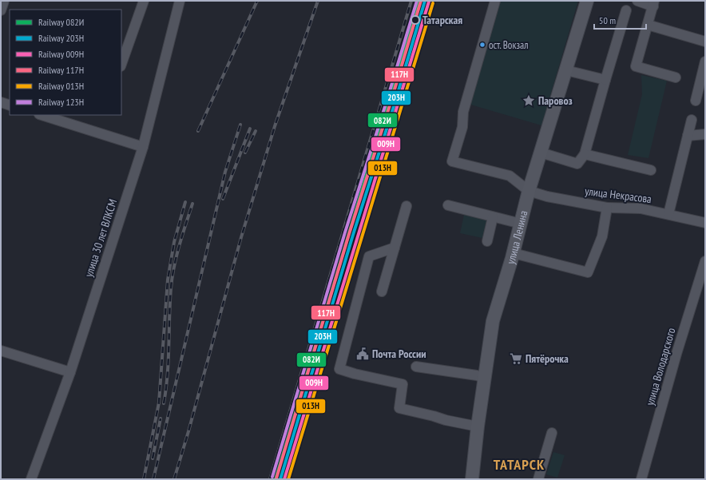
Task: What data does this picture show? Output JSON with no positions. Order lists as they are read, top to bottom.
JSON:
{
  "streets": {
    "main road": ["улица Ленина"],
    "street": ["улица Некрасова", "улица 30 лет ВЛКСМ", "улица Володарского"]
  },
  "crossings": [
    ["улица Некрасова", "улица Ленина"]
  ],
  "districts": ["ТАТАРСК"],
  "places": {
    "other": ["Татарская", "ост. Вокзал"],
    "place": ["Паровоз"],
    "public building": ["Почта России"],
    "supermarket": ["Пятёрочка"]
  },
  "lines": [
    "rail line 082И",
    "rail line 203Н",
    "rail line 117Н",
    "rail line 123Н",
    "rail line 009Н",
    "rail line 013Н"
  ],
  "legend": [
    "Railway 082И",
    "Railway 203Н",
    "Railway 009Н",
    "Railway 117Н",
    "Railway 013Н",
    "Railway 123Н"
  ],
  "scale_bar": "50 m"
}
